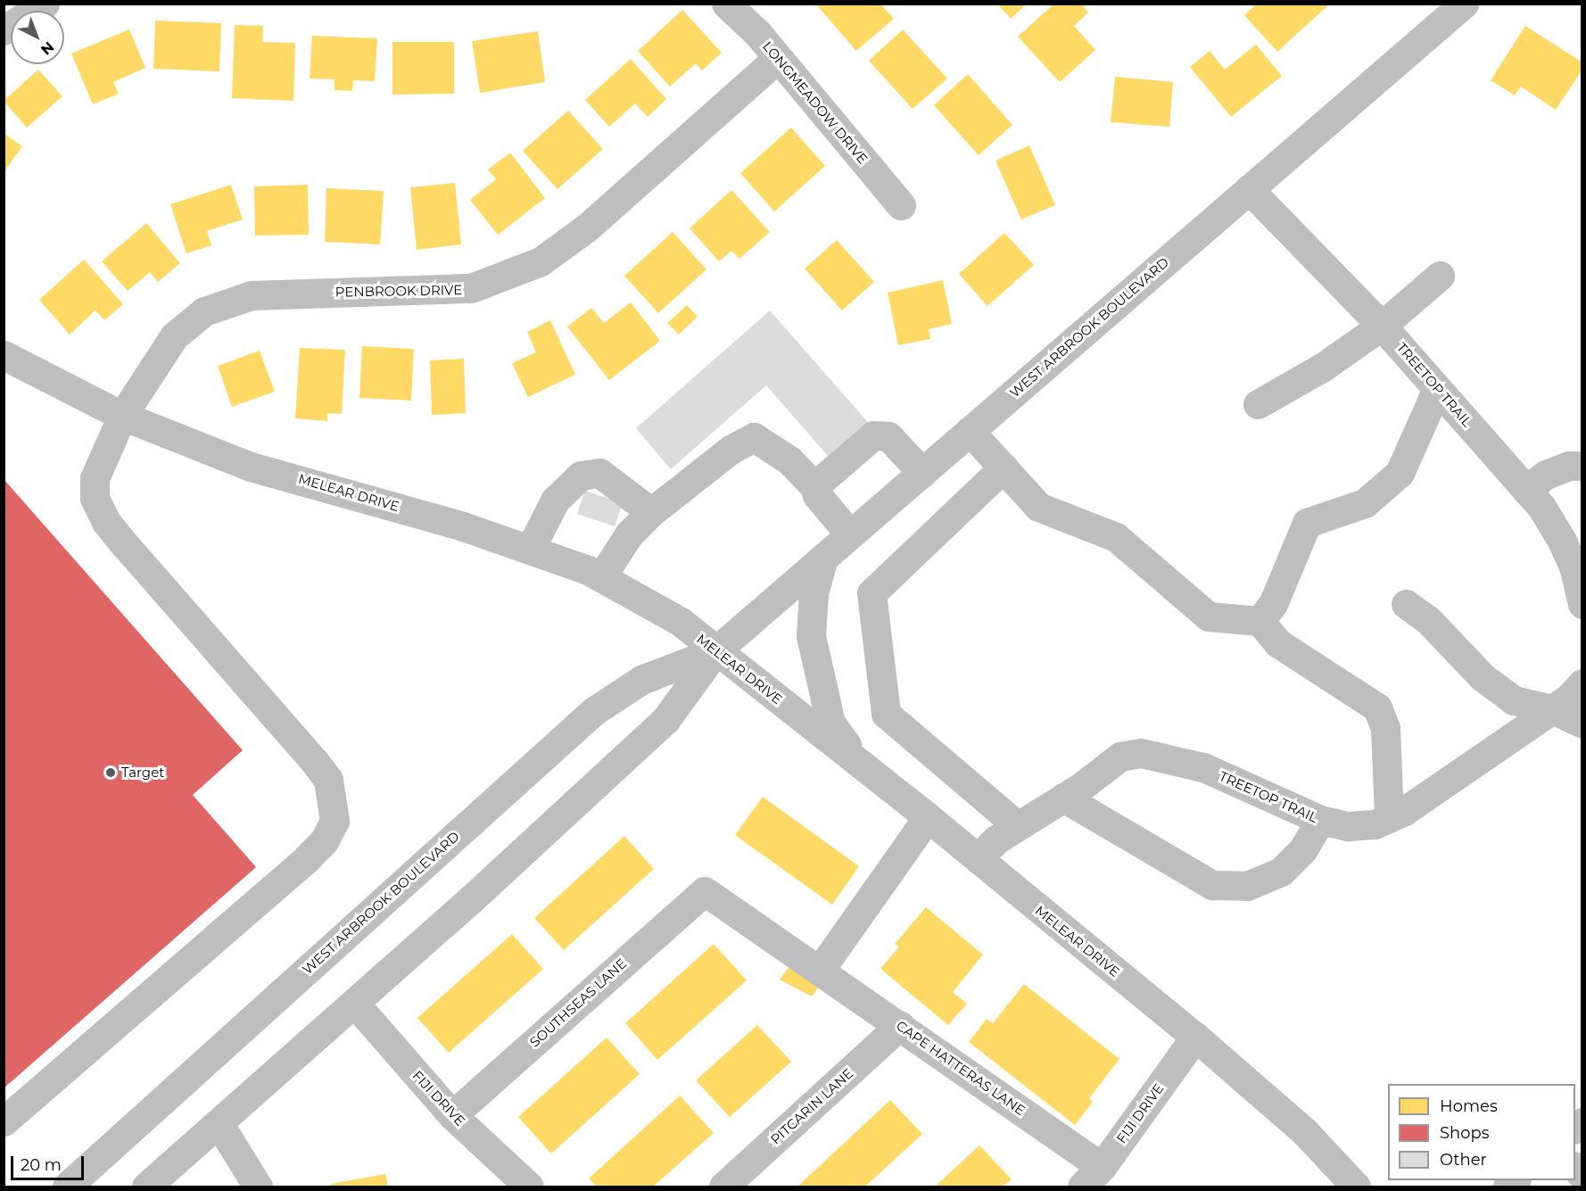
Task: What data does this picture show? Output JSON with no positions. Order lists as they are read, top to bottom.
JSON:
{
  "streets": {
    "street": [
      "LONGMEADOW DRIVE",
      "PENBROOK DRIVE",
      "WEST ARBROOK BOULEVARD",
      "TREETOP TRAIL",
      "MELEAR DRIVE",
      "SOUTHSEAS LANE",
      "CAPE HATTERAS LANE",
      "FIJI DRIVE",
      "PITCARIN LANE"
    ]
  },
  "crossings": [
    ["LONGMEADOW DRIVE", "PENBROOK DRIVE"],
    ["PENBROOK DRIVE", "MELEAR DRIVE"],
    ["WEST ARBROOK BOULEVARD", "TREETOP TRAIL"],
    ["WEST ARBROOK BOULEVARD", "MELEAR DRIVE"],
    ["WEST ARBROOK BOULEVARD", "FIJI DRIVE"],
    ["TREETOP TRAIL", "MELEAR DRIVE"],
    ["MELEAR DRIVE", "FIJI DRIVE"],
    ["SOUTHSEAS LANE", "CAPE HATTERAS LANE"],
    ["SOUTHSEAS LANE", "FIJI DRIVE"],
    ["CAPE HATTERAS LANE", "FIJI DRIVE"],
    ["CAPE HATTERAS LANE", "PITCARIN LANE"]
  ],
  "places": ["Target"],
  "legend": ["Homes", "Shops", "Other"],
  "scale_bar": "20 m",
  "north": "bottom right"
}
